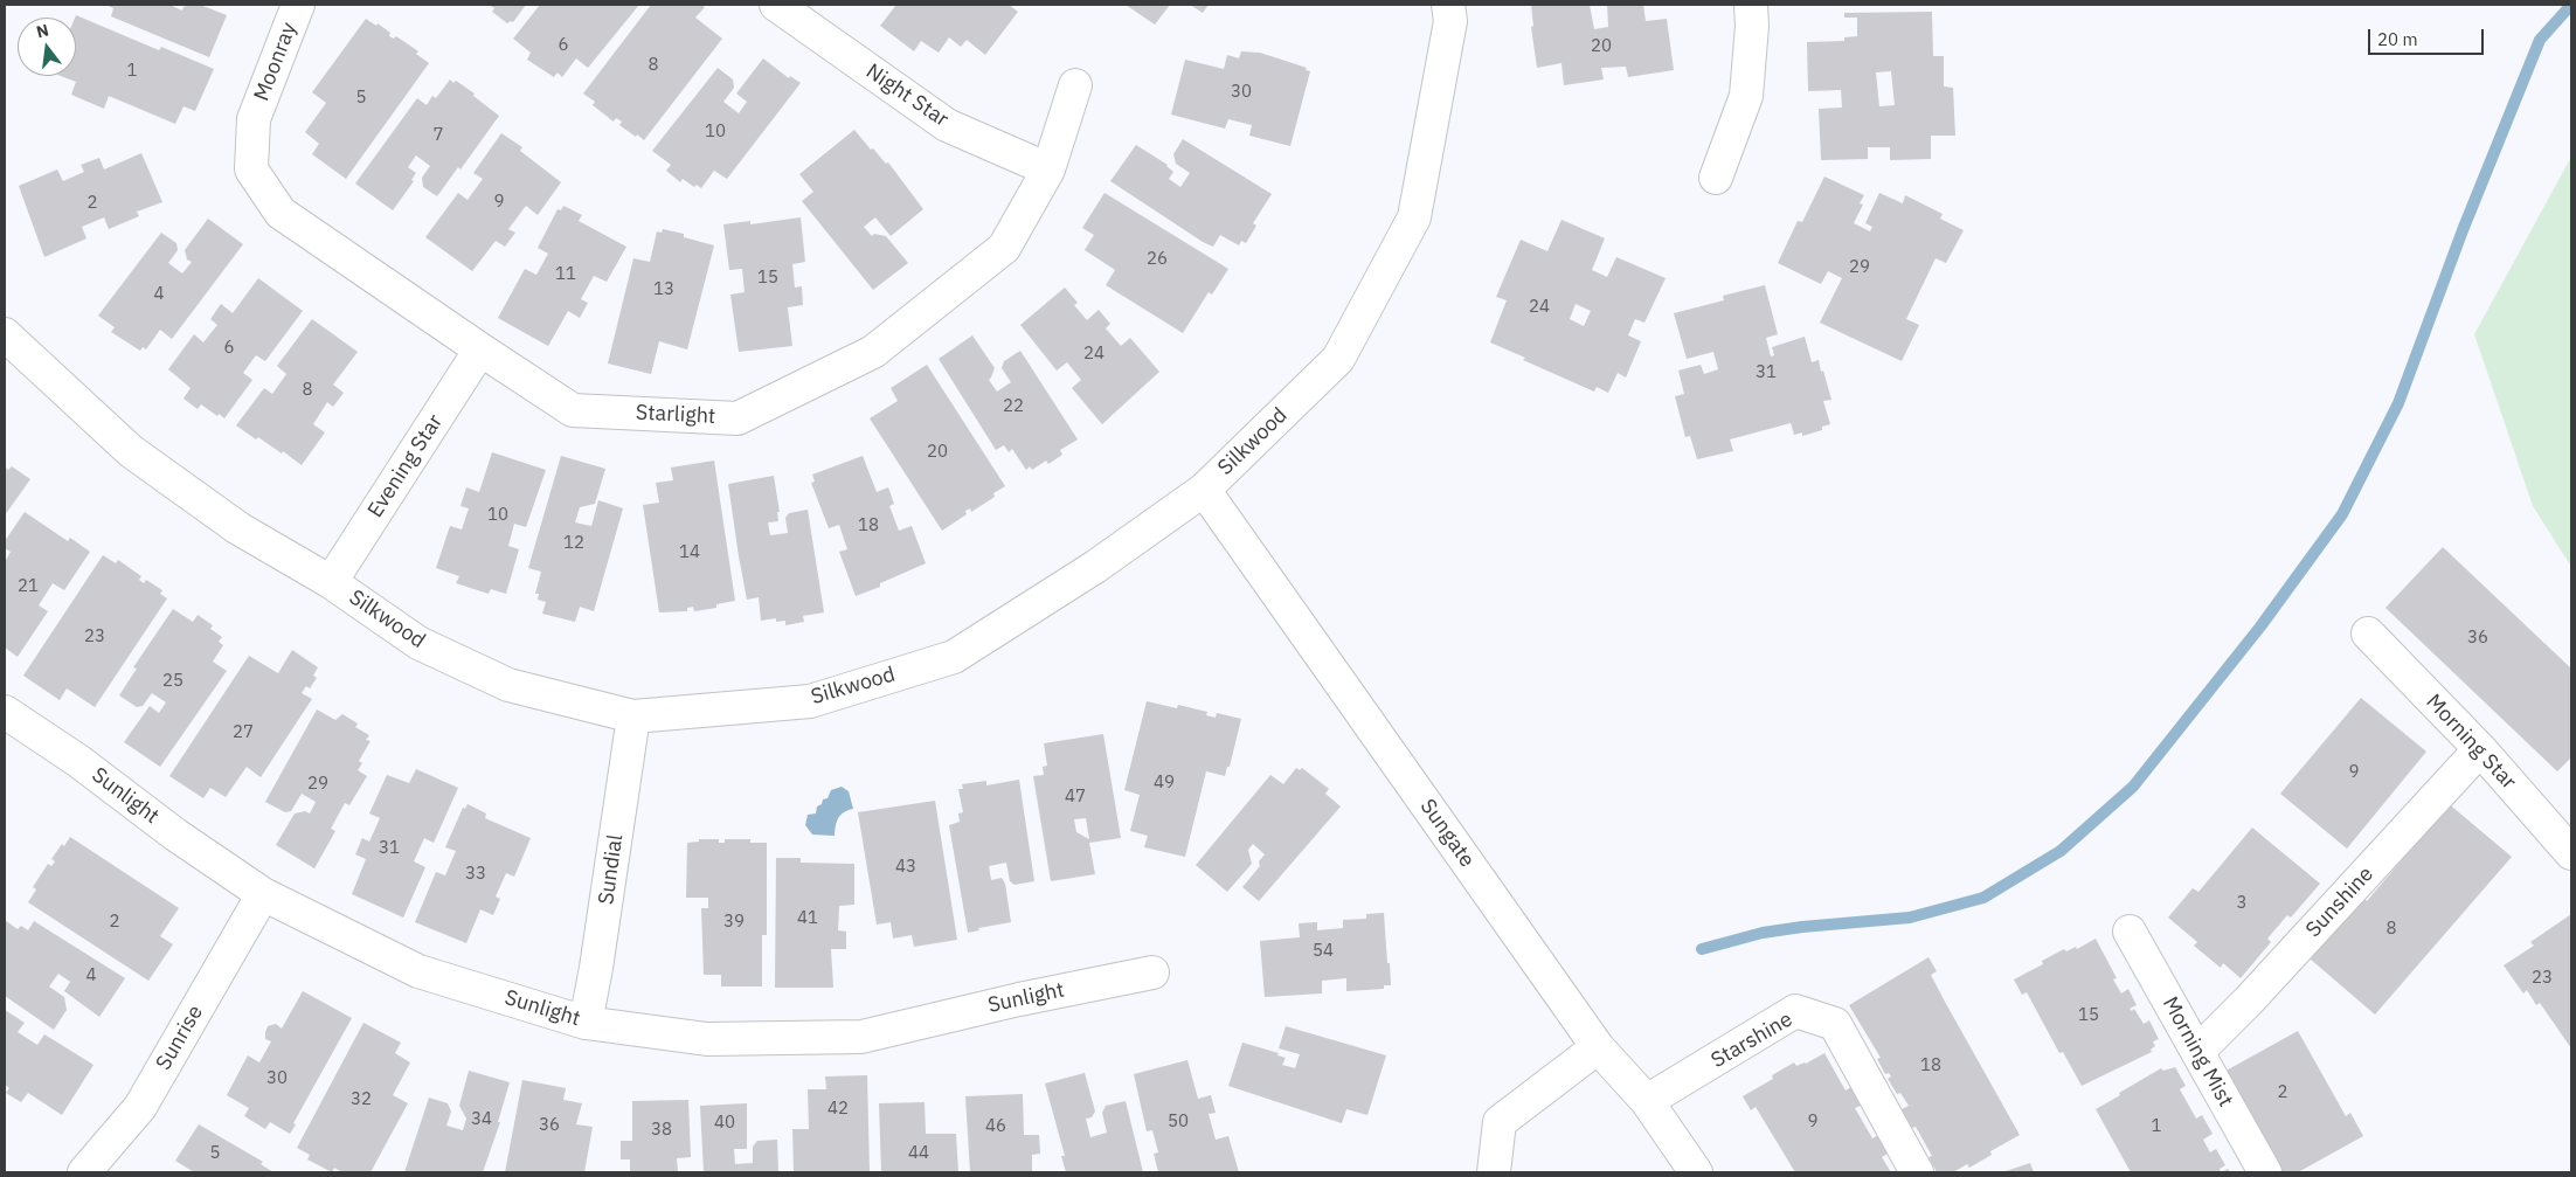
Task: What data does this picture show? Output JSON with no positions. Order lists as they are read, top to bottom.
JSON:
{
  "streets": {
    "street": [
      "Moonray",
      "Night Star",
      "Starlight",
      "Silkwood",
      "Evening Star",
      "Morning Star",
      "Sunlight",
      "Sungate",
      "Sundial",
      "Sunshine",
      "Sunrise",
      "Starshine",
      "Morning Mist"
    ]
  },
  "crossings": [
    ["Moonray", "Starlight"],
    ["Night Star", "Starlight"],
    ["Starlight", "Evening Star"],
    ["Silkwood", "Evening Star"],
    ["Silkwood", "Sungate"],
    ["Silkwood", "Sundial"],
    ["Morning Star", "Sunshine"],
    ["Sunlight", "Sundial"],
    ["Sunlight", "Sunrise"],
    ["Sungate", "Starshine"],
    ["Sunshine", "Morning Mist"]
  ],
  "house_numbers": [
    "6",
    "20",
    "8",
    "1",
    "30",
    "5",
    "10",
    "7",
    "9",
    "2",
    "26",
    "29",
    "11",
    "15",
    "13",
    "4",
    "24",
    "6",
    "24",
    "31",
    "8",
    "22",
    "20",
    "10",
    "18",
    "12",
    "14",
    "21",
    "23",
    "36",
    "25",
    "27",
    "9",
    "49",
    "29",
    "47",
    "31",
    "43",
    "33",
    "3",
    "41",
    "2",
    "39",
    "8",
    "54",
    "4",
    "23",
    "15",
    "18",
    "30",
    "2",
    "32",
    "42",
    "34",
    "50",
    "9",
    "40",
    "36",
    "46",
    "1",
    "38",
    "5",
    "44"
  ],
  "scale_bar": "20 m",
  "north": "top"
}
